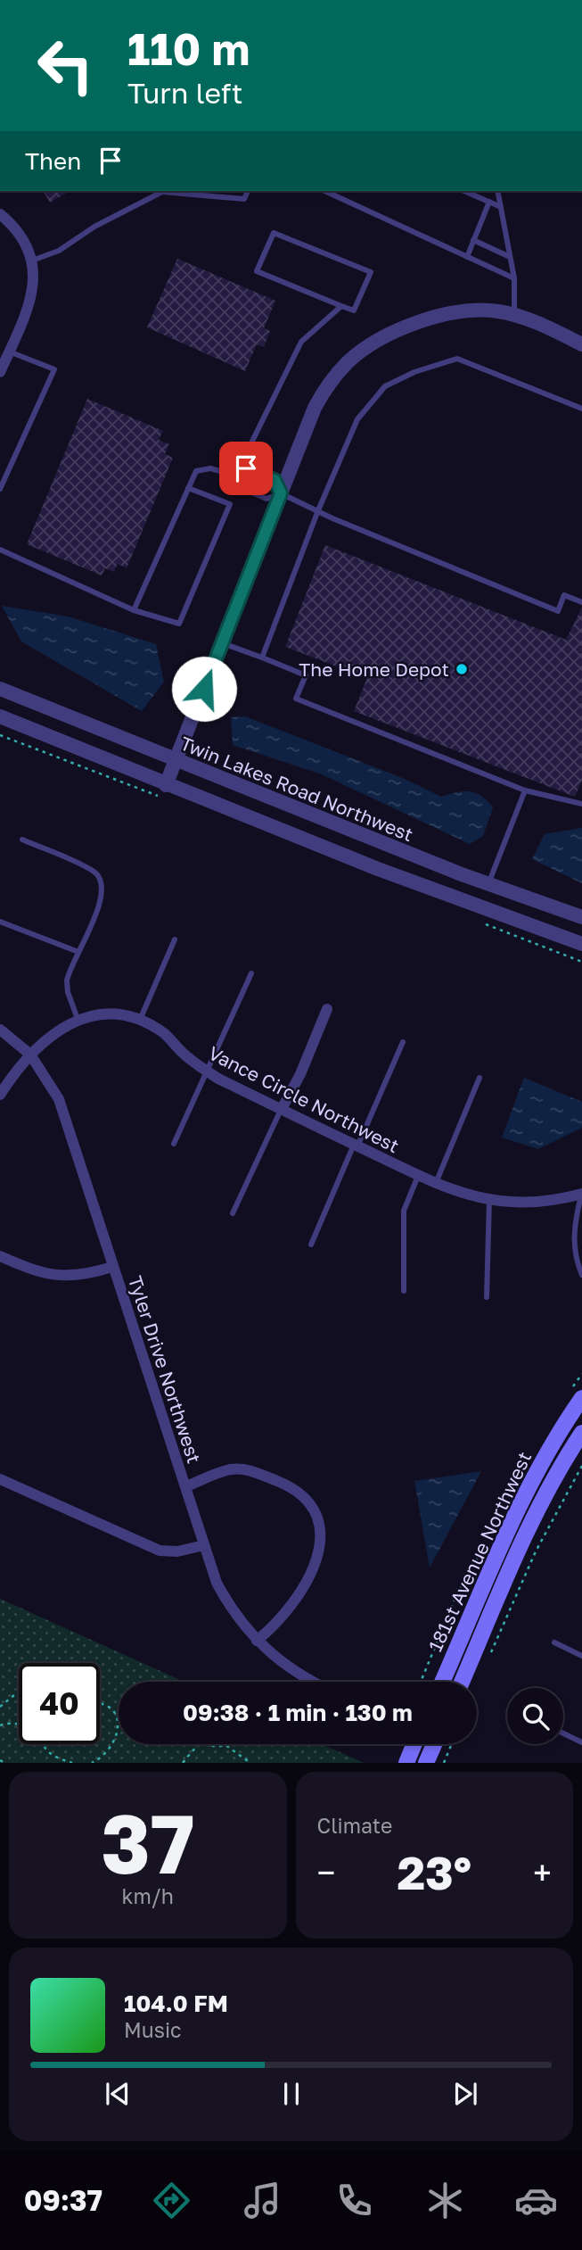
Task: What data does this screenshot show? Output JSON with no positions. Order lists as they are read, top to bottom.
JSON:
{
  "streets": {
    "main road": ["181st Avenue Northwest"],
    "street": ["Twin Lakes Road Northwest", "Vance Circle Northwest", "Tyler Drive Northwest"]
  },
  "crossings": [
    ["Vance Circle Northwest", "Tyler Drive Northwest"]
  ],
  "places": ["The Home Depot"],
  "page": {
    "turn": ["110 m", "Turn left"],
    "then": "Then",
    "limit": "40",
    "trip": "09:38 · 1 min · 130 m",
    "tile": [
      ["37", "km/h"],
      "Climate"
    ],
    "heat": ["−", "23°", "+"],
    "song": ["104.0 FM", "Music"],
    "tabs": "09:37"
  }
}
